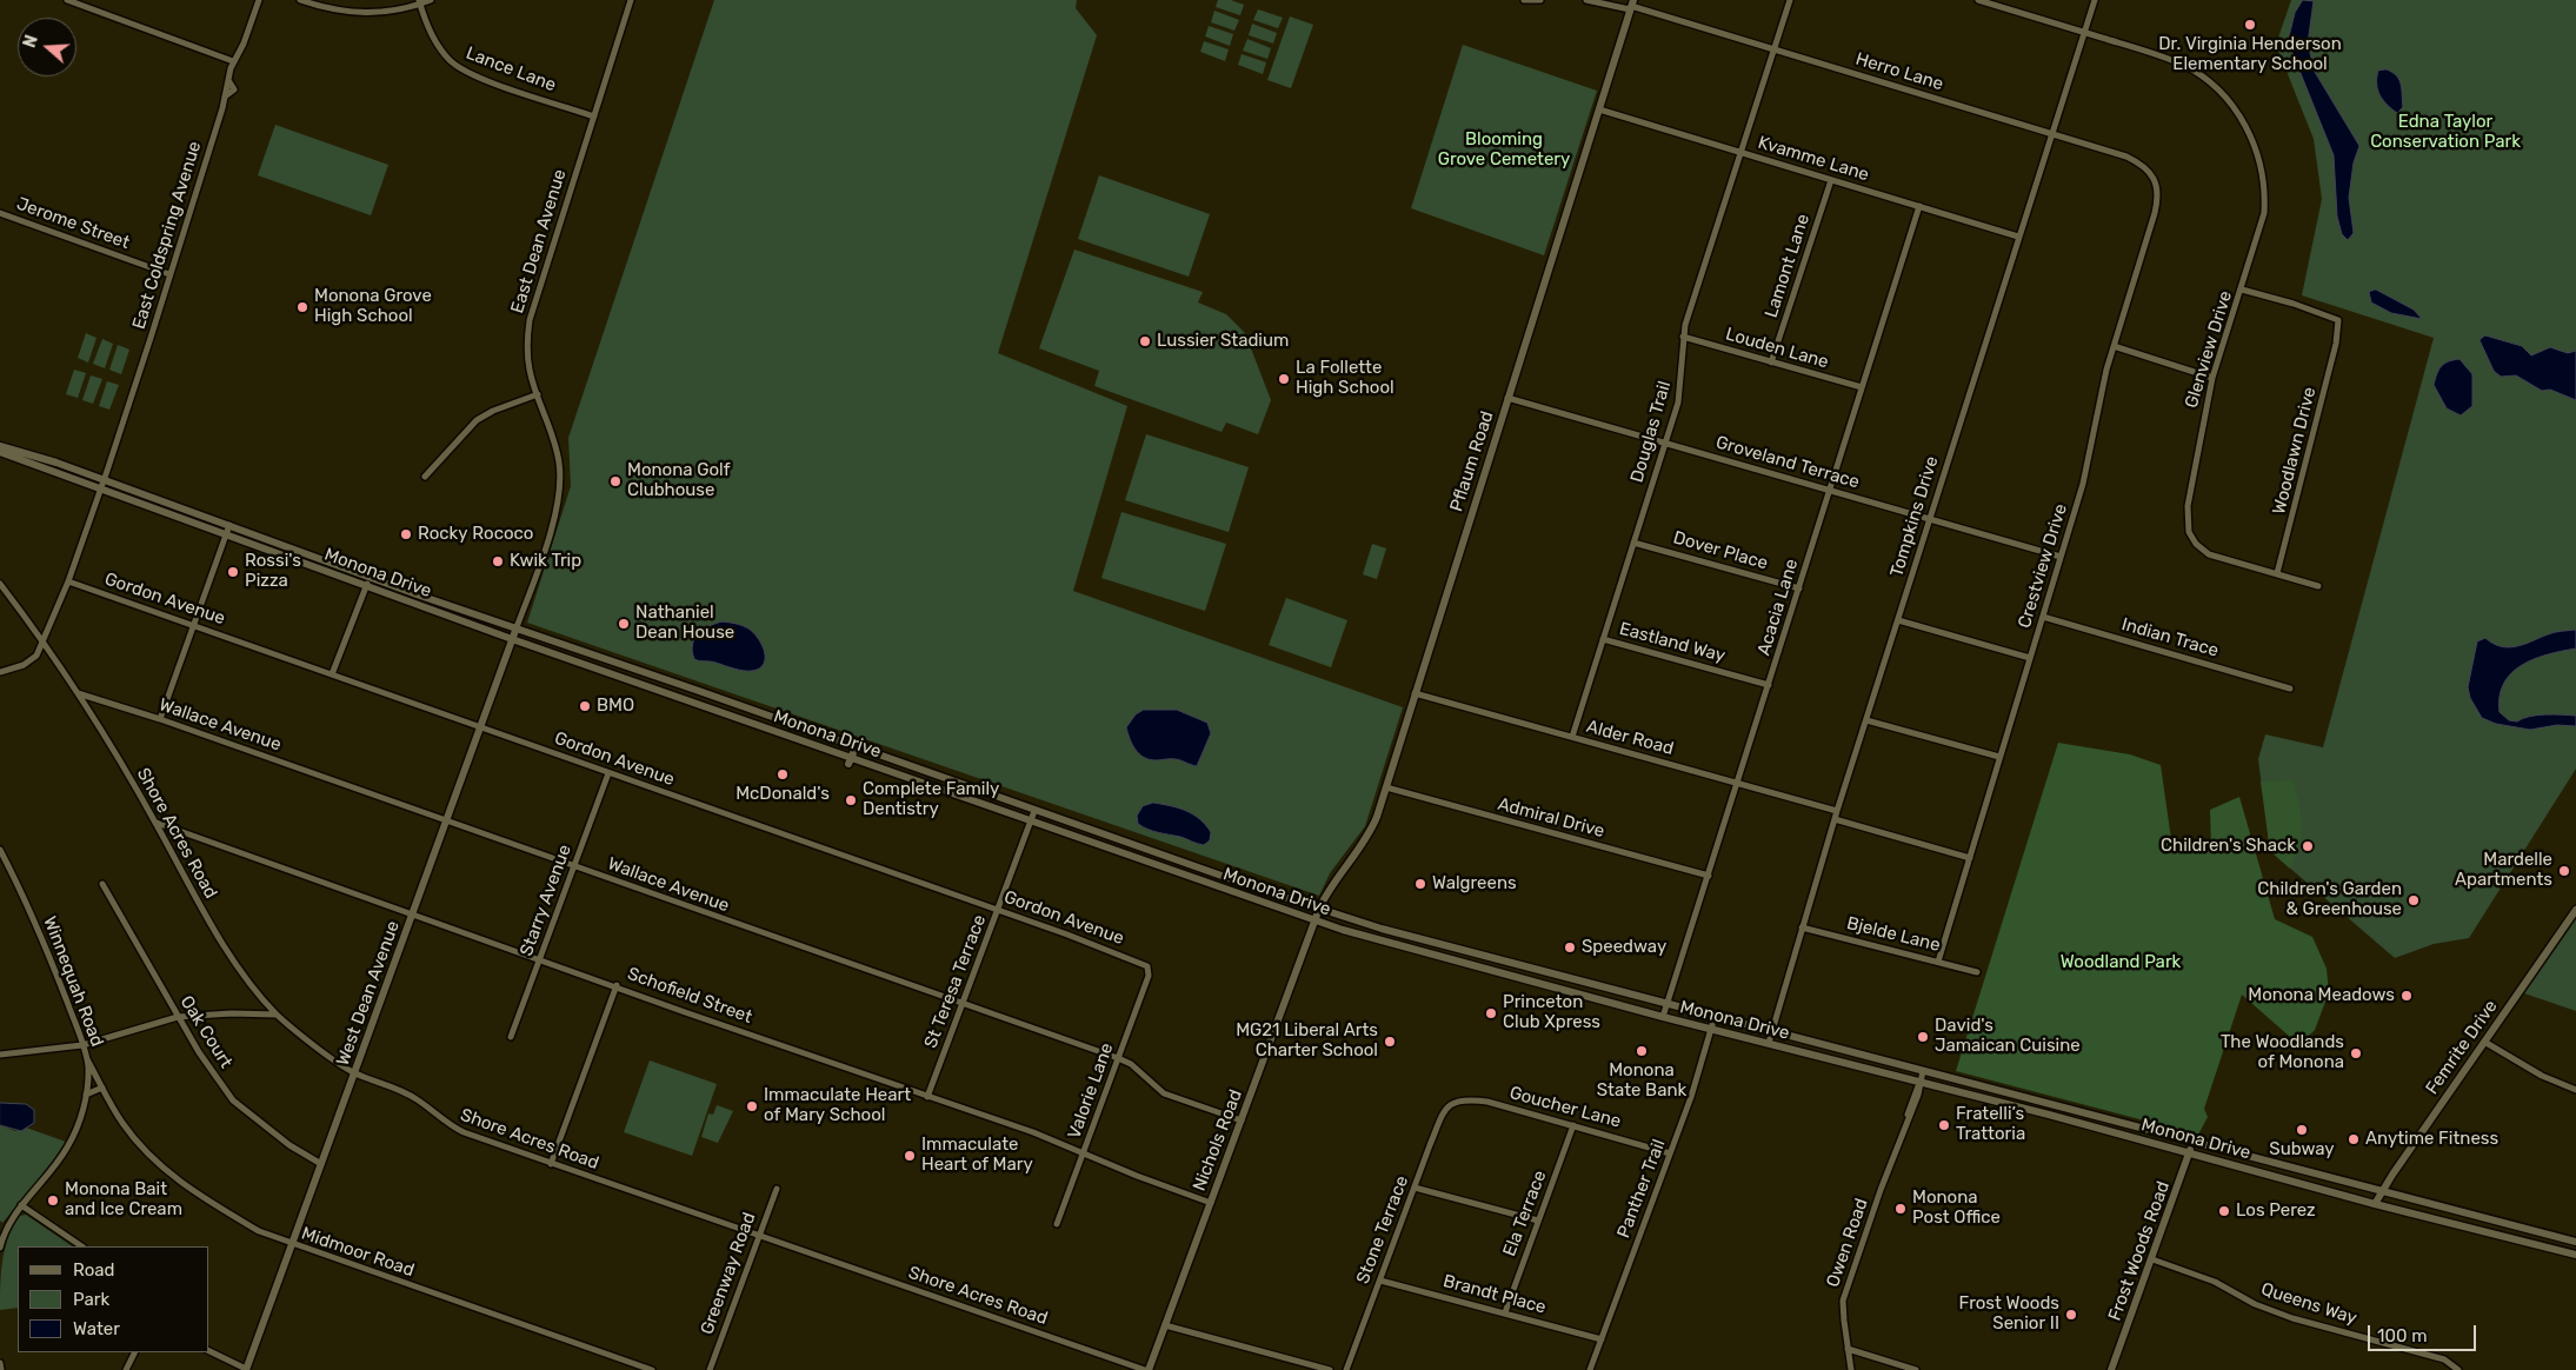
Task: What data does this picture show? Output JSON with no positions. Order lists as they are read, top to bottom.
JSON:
{
  "streets": {
    "street": [
      "Lance Lane",
      "Herro Lane",
      "Kvamme Lane",
      "Jerome Street",
      "East Coldspring Avenue",
      "East Dean Avenue",
      "Lamont Lane",
      "Louden Lane",
      "Glenview Drive",
      "Douglas Trail",
      "Woodlawn Drive",
      "Pflaum Road",
      "Groveland Terrace",
      "Tompkins Drive",
      "Dover Place",
      "Crestview Drive",
      "Monona Drive",
      "Gordon Avenue",
      "Acacia Lane",
      "Indian Trace",
      "Eastland Way",
      "Wallace Avenue",
      "Alder Road",
      "Admiral Drive",
      "Shore Acres Road",
      "Starry Avenue",
      "Bjelde Lane",
      "Winnequah Road",
      "St Teresa Terrace",
      "West Dean Avenue",
      "Schofield Street",
      "Oak Court",
      "Femrite Drive",
      "Valorie Lane",
      "Goucher Lane",
      "Nichols Road",
      "Panther Trail",
      "Ela Terrace",
      "Stone Terrace",
      "Owen Road",
      "Frost Woods Road",
      "Midmoor Road",
      "Greenway Road",
      "Brandt Place",
      "Queens Way"
    ]
  },
  "crossings": [
    ["Lance Lane", "East Dean Avenue"],
    ["Herro Lane", "Douglas Trail"],
    ["Herro Lane", "Pflaum Road"],
    ["Herro Lane", "Tompkins Drive"],
    ["Herro Lane", "Crestview Drive"],
    ["Kvamme Lane", "Lamont Lane"],
    ["Kvamme Lane", "Douglas Trail"],
    ["Kvamme Lane", "Pflaum Road"],
    ["Kvamme Lane", "Tompkins Drive"],
    ["Kvamme Lane", "Acacia Lane"],
    ["Jerome Street", "East Coldspring Avenue"],
    ["East Coldspring Avenue", "Monona Drive"],
    ["East Coldspring Avenue", "Gordon Avenue"],
    ["East Coldspring Avenue", "Shore Acres Road"],
    ["East Dean Avenue", "Monona Drive"],
    ["East Dean Avenue", "West Dean Avenue"],
    ["Lamont Lane", "Louden Lane"],
    ["Louden Lane", "Douglas Trail"],
    ["Louden Lane", "Acacia Lane"],
    ["Glenview Drive", "Woodlawn Drive"],
    ["Glenview Drive", "Tompkins Drive"],
    ["Douglas Trail", "Groveland Terrace"],
    ["Douglas Trail", "Dover Place"],
    ["Douglas Trail", "Eastland Way"],
    ["Douglas Trail", "Alder Road"],
    ["Pflaum Road", "Groveland Terrace"],
    ["Pflaum Road", "Monona Drive"],
    ["Pflaum Road", "Alder Road"],
    ["Pflaum Road", "Admiral Drive"],
    ["Pflaum Road", "Nichols Road"],
    ["Groveland Terrace", "Tompkins Drive"],
    ["Groveland Terrace", "Crestview Drive"],
    ["Groveland Terrace", "Acacia Lane"],
    ["Tompkins Drive", "Monona Drive"],
    ["Tompkins Drive", "Alder Road"],
    ["Tompkins Drive", "Bjelde Lane"],
    ["Dover Place", "Acacia Lane"],
    ["Crestview Drive", "Indian Trace"],
    ["Crestview Drive", "Bjelde Lane"],
    ["Monona Drive", "Acacia Lane"],
    ["Monona Drive", "St Teresa Terrace"],
    ["Monona Drive", "West Dean Avenue"],
    ["Monona Drive", "Femrite Drive"],
    ["Monona Drive", "Nichols Road"],
    ["Monona Drive", "Panther Trail"],
    ["Monona Drive", "Owen Road"],
    ["Monona Drive", "Frost Woods Road"],
    ["Gordon Avenue", "Starry Avenue"],
    ["Gordon Avenue", "St Teresa Terrace"],
    ["Gordon Avenue", "West Dean Avenue"],
    ["Gordon Avenue", "Valorie Lane"],
    ["Acacia Lane", "Eastland Way"],
    ["Acacia Lane", "Alder Road"],
    ["Acacia Lane", "Admiral Drive"],
    ["Wallace Avenue", "Shore Acres Road"],
    ["Wallace Avenue", "Starry Avenue"],
    ["Wallace Avenue", "St Teresa Terrace"],
    ["Wallace Avenue", "West Dean Avenue"],
    ["Wallace Avenue", "Valorie Lane"],
    ["Wallace Avenue", "Nichols Road"],
    ["Shore Acres Road", "West Dean Avenue"],
    ["Shore Acres Road", "Schofield Street"],
    ["Shore Acres Road", "Nichols Road"],
    ["Shore Acres Road", "Greenway Road"],
    ["Starry Avenue", "Schofield Street"],
    ["Winnequah Road", "Midmoor Road"],
    ["St Teresa Terrace", "Schofield Street"],
    ["West Dean Avenue", "Schofield Street"],
    ["West Dean Avenue", "Oak Court"],
    ["West Dean Avenue", "Midmoor Road"],
    ["Schofield Street", "Valorie Lane"],
    ["Schofield Street", "Nichols Road"],
    ["Goucher Lane", "Panther Trail"],
    ["Goucher Lane", "Ela Terrace"],
    ["Goucher Lane", "Stone Terrace"],
    ["Panther Trail", "Brandt Place"],
    ["Ela Terrace", "Brandt Place"],
    ["Stone Terrace", "Brandt Place"],
    ["Frost Woods Road", "Queens Way"]
  ],
  "parks": ["Edna Taylor Conservation Park", "Blooming Grove Cemetery", "Woodland Park"],
  "places": [
    "Dr. Virginia Henderson Elementary School",
    "Monona Grove High School",
    "Lussier Stadium",
    "La Follette High School",
    "Monona Golf Clubhouse",
    "Rocky Rococo",
    "Kwik Trip",
    "Rossi's Pizza",
    "Nathaniel Dean House",
    "BMO",
    "McDonald's",
    "Complete Family Dentistry",
    "Children's Shack",
    "Mardelle Apartments",
    "Walgreens",
    "Children's Garden & Greenhouse",
    "Speedway",
    "Monona Meadows",
    "Princeton Club Xpress",
    "David's Jamaican Cuisine",
    "MG21 Liberal Arts Charter School",
    "Monona State Bank",
    "The Woodlands of Monona",
    "Immaculate Heart of Mary School",
    "Fratelli’s Trattoria",
    "Subway",
    "Anytime Fitness",
    "Immaculate Heart of Mary",
    "Monona Bait and Ice Cream",
    "Monona Post Office",
    "Los Perez",
    "Frost Woods Senior II"
  ],
  "legend": ["Road", "Park", "Water"],
  "scale_bar": "100 m",
  "north": "left"
}
